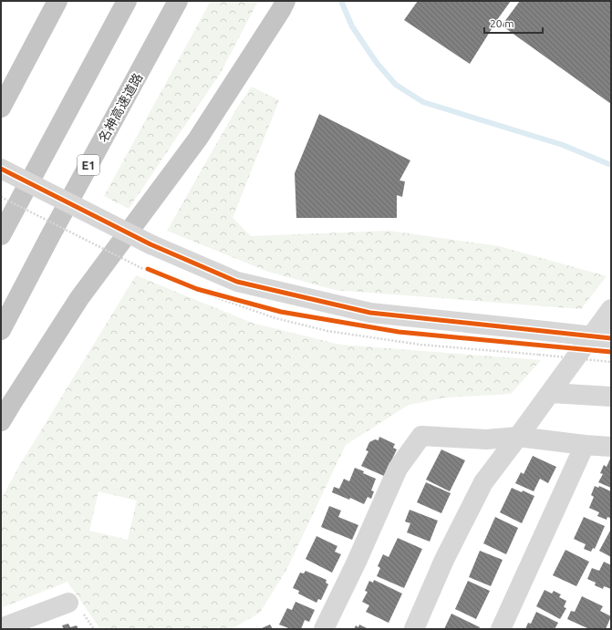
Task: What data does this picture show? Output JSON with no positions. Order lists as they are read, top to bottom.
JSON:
{
  "streets": {
    "highway": ["名神高速道路", "E1"]
  },
  "scale_bar": "20 m"
}
